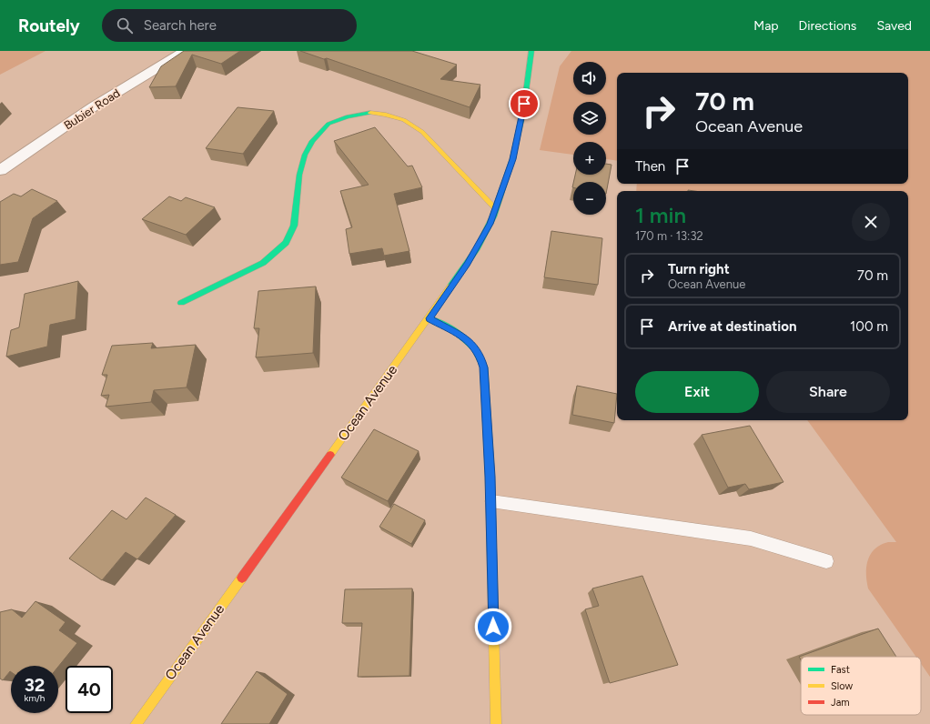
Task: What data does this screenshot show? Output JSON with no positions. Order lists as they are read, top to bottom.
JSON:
{
  "streets": {
    "street": ["Bubier Road", "Ocean Avenue"]
  },
  "legend": ["Fast", "Slow", "Jam"],
  "page": {
    "header": "Routely",
    "search": "Search here",
    "nav": ["Map", "Directions", "Saved"],
    "map_buttons": ["+", "−"],
    "turn": ["70 m", "Ocean Avenue"],
    "then": "Then",
    "heading": ["1 min", "170 m · 13:32"],
    "list": [
      {
        "name": "Turn right",
        "note": "Ocean Avenue",
        "value": "70 m"
      },
      {
        "name": "Arrive at destination",
        "value": "100 m"
      }
    ],
    "buttons": ["Exit", "Share"],
    "speed": "32 km/h",
    "limit": "40"
  }
}
